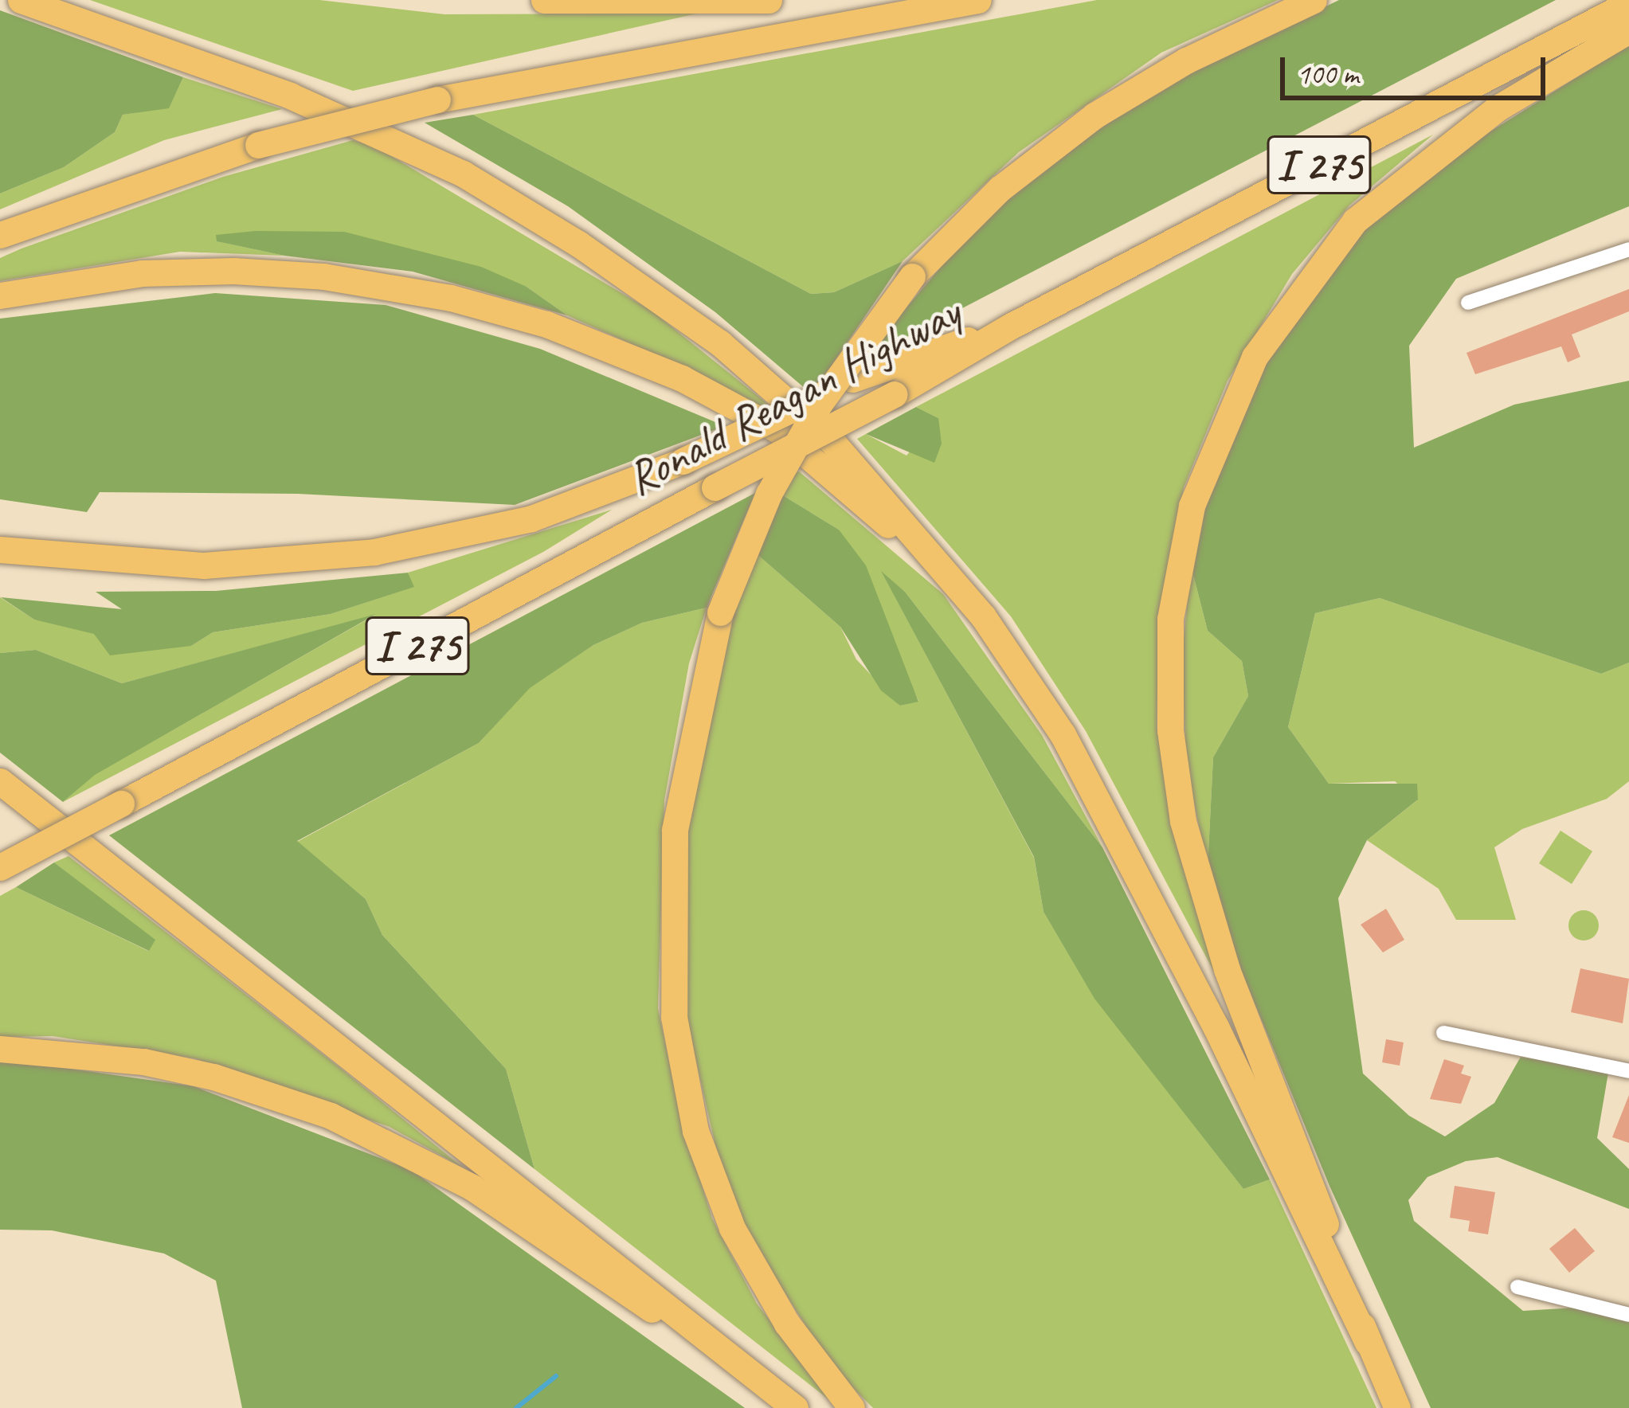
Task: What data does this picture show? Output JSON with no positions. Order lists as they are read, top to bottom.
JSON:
{
  "streets": {
    "highway": ["I 275", "Ronald Reagan Highway"]
  },
  "scale_bar": "100 m"
}
